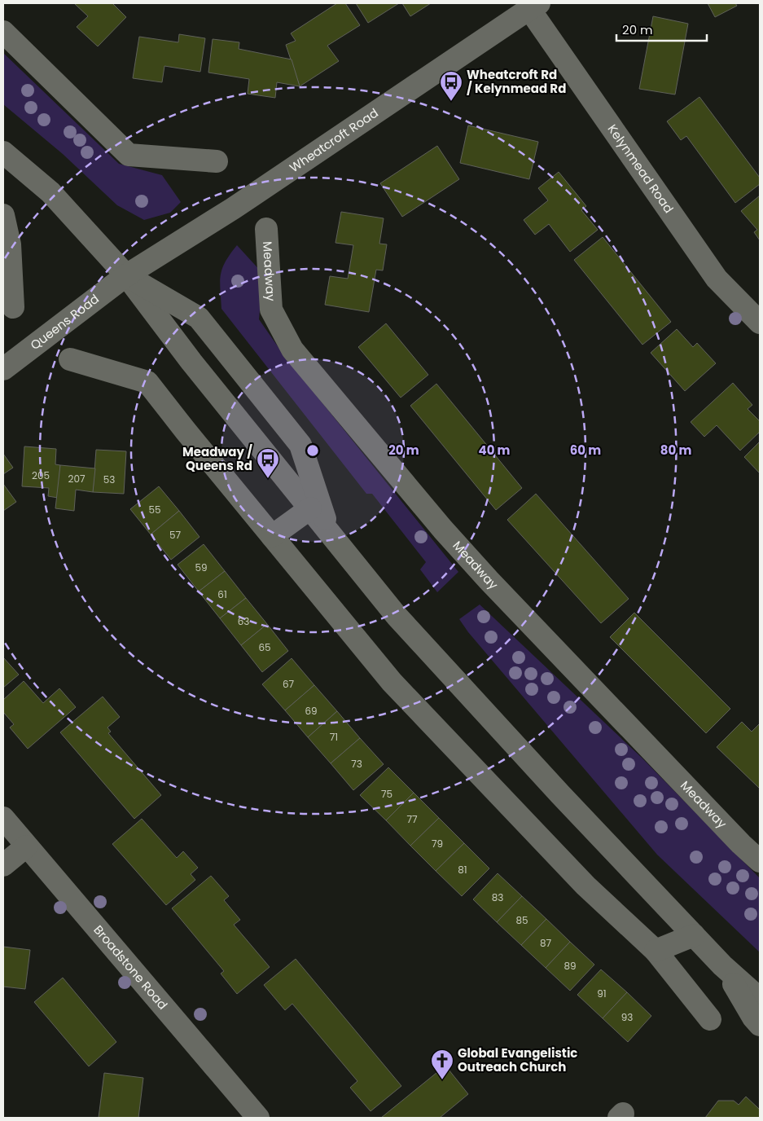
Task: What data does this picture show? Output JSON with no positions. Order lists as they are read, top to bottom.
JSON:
{
  "streets": {
    "street": [
      "Wheatcroft Road",
      "Kelynmead Road",
      "Meadway",
      "Queens Road",
      "Broadstone Road"
    ]
  },
  "crossings": [
    ["Wheatcroft Road", "Kelynmead Road"],
    ["Wheatcroft Road", "Queens Road"]
  ],
  "places": {
    "bus stop": ["Wheatcroft Rd / Kelynmead Rd", "Meadway / Queens Rd"],
    "church": ["Global Evangelistic Outreach Church"]
  },
  "house_numbers": [
    "205",
    "207",
    "53",
    "55",
    "57",
    "59",
    "61",
    "63",
    "65",
    "67",
    "69",
    "71",
    "73",
    "75",
    "77",
    "79",
    "81",
    "83",
    "85",
    "87",
    "89",
    "91",
    "93"
  ],
  "scale_bar": "20 m",
  "rings": [
    "20 m",
    "40 m",
    "60 m",
    "80 m"
  ]
}
